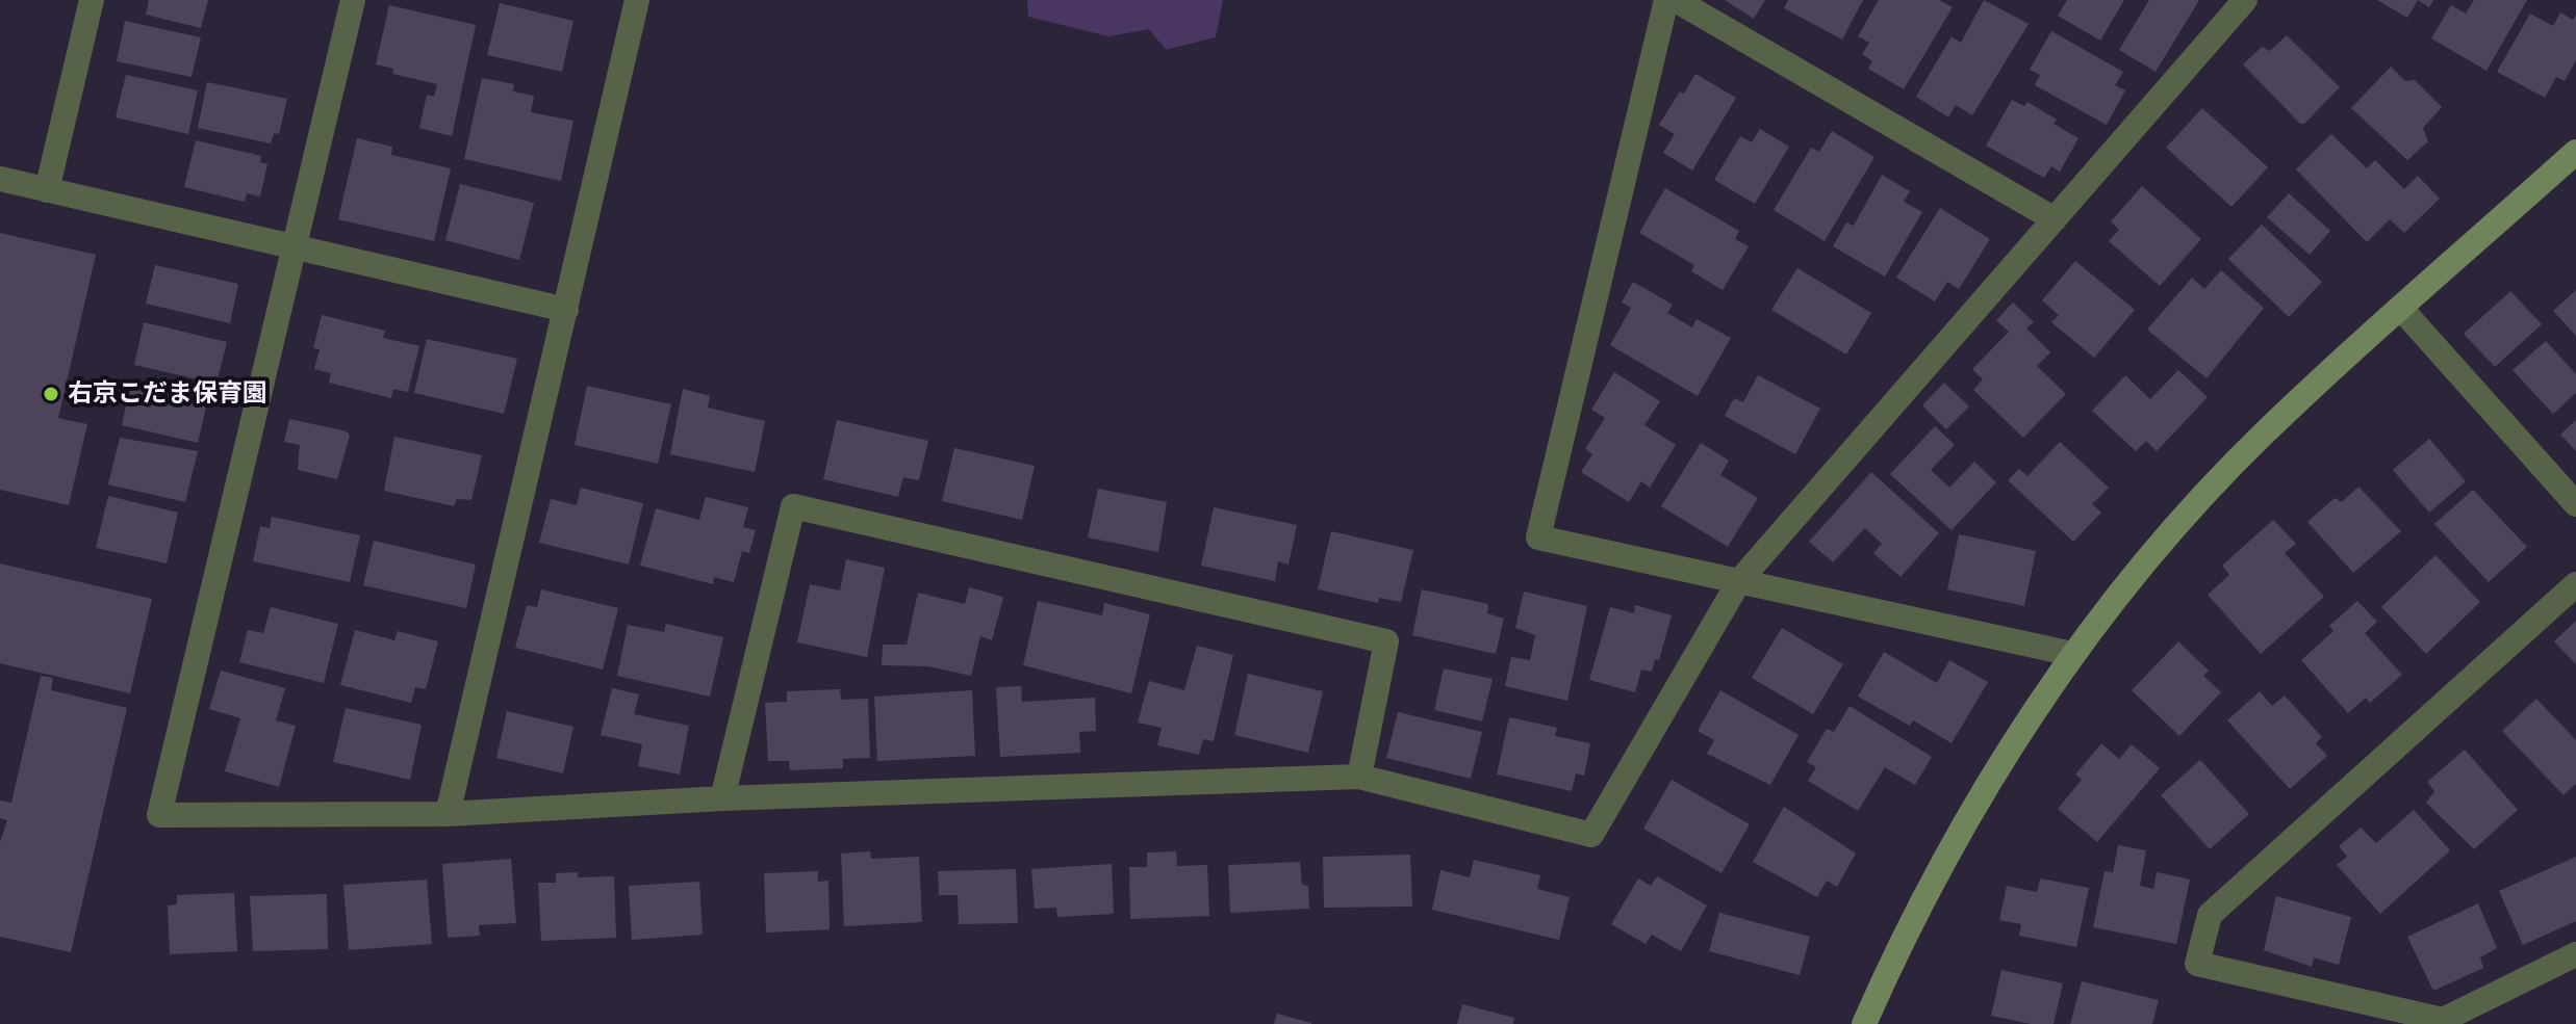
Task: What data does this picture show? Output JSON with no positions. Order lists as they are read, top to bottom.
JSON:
{
  "places": ["右京こだま保育園"]
}
